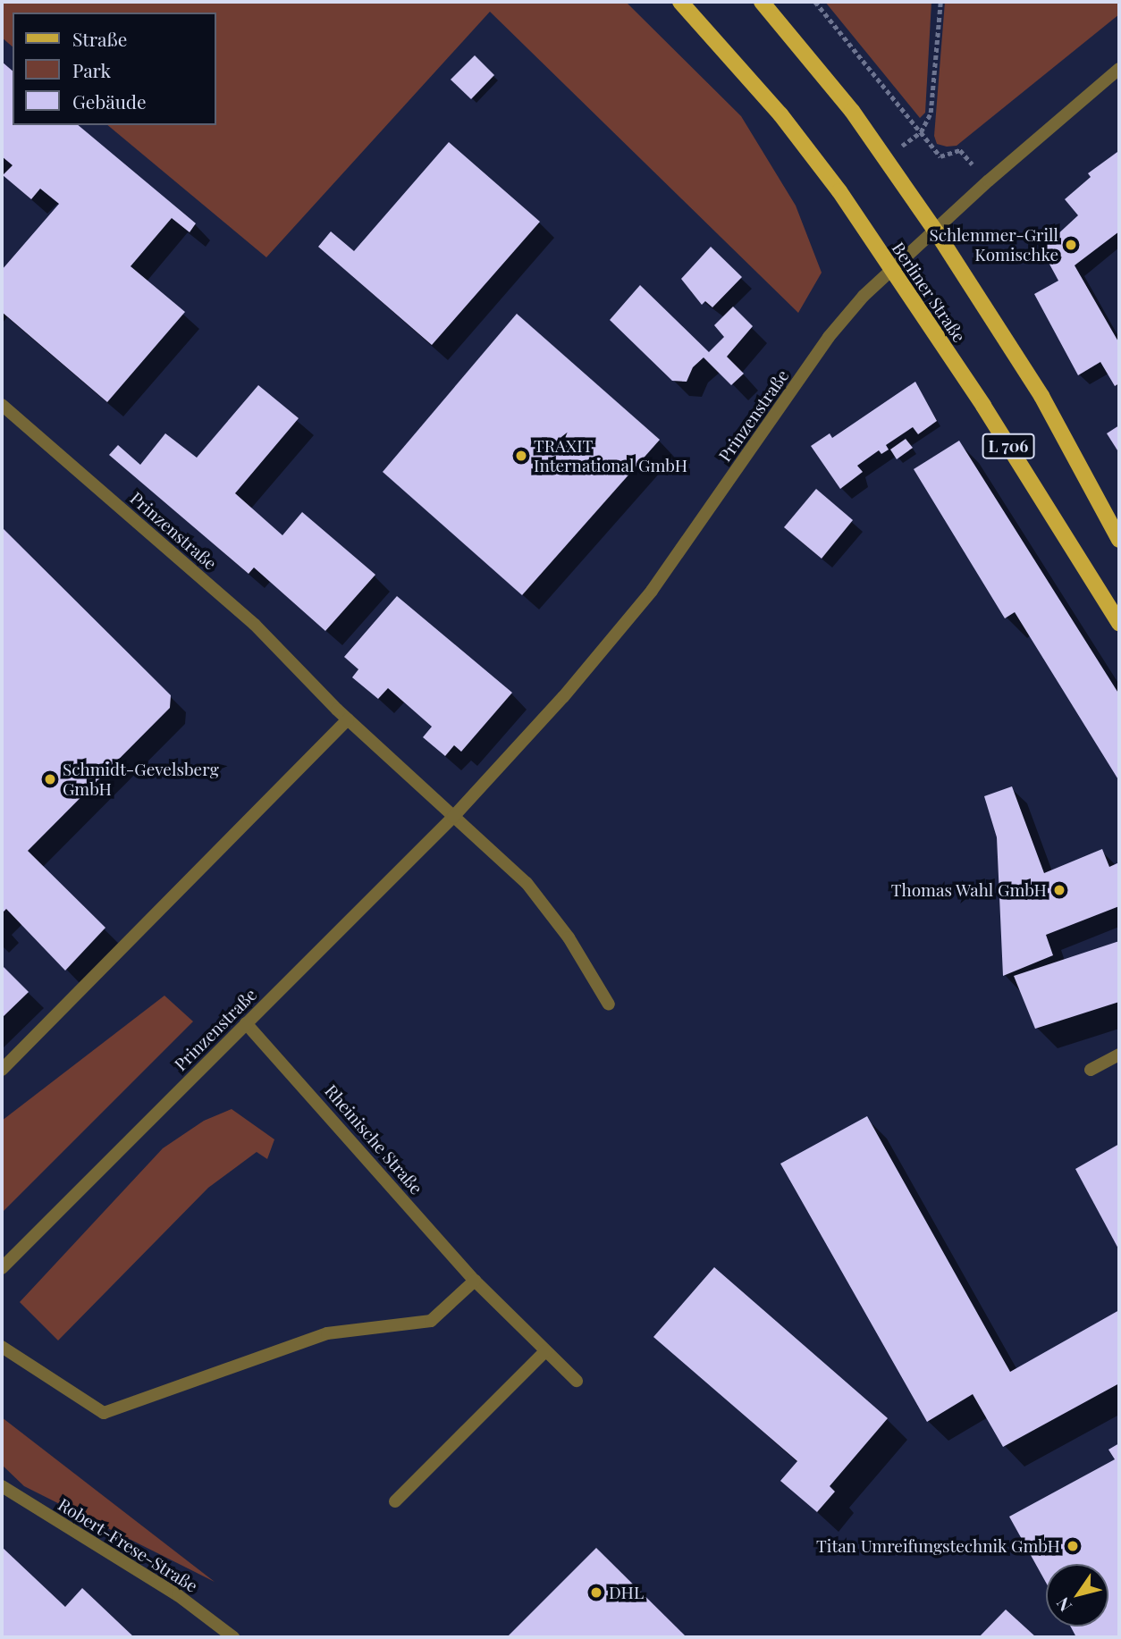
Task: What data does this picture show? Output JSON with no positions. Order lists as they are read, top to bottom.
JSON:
{
  "streets": {
    "main road": ["Berliner Straße", "L 706"],
    "street": ["Prinzenstraße", "Rheinische Straße", "Robert-Frese-Straße"]
  },
  "crossings": [
    ["Berliner Straße", "Prinzenstraße"],
    ["Prinzenstraße", "L 706"],
    ["Prinzenstraße", "Rheinische Straße"]
  ],
  "places": [
    "Schlemmer-Grill Komischke",
    "TRAXIT International GmbH",
    "Schmidt-Gevelsberg GmbH",
    "Thomas Wahl GmbH",
    "Titan Umreifungstechnik GmbH",
    "DHL"
  ],
  "legend": ["Straße", "Park", "Gebäude"],
  "north": "bottom left"
}
